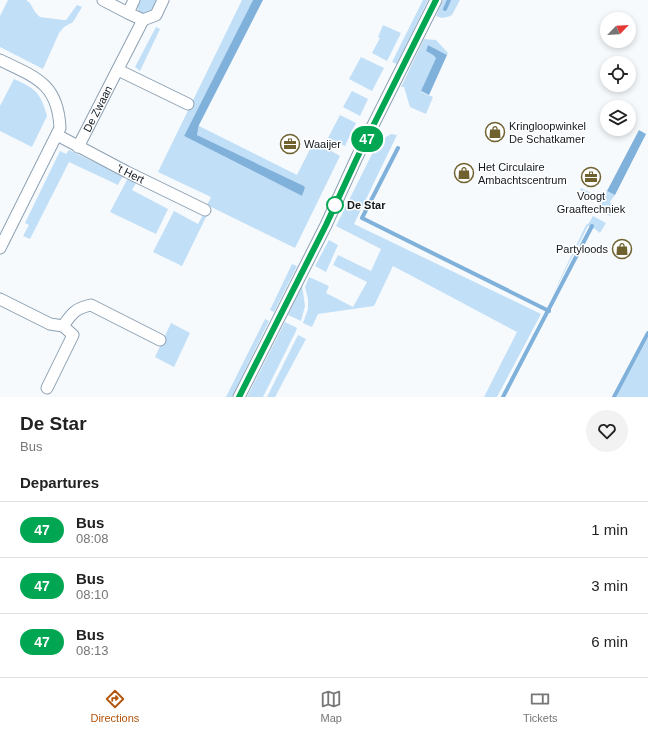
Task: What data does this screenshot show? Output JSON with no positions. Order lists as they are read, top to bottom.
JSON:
{
  "streets": {
    "street": ["De Zwaan", "'t Hert"]
  },
  "crossings": [
    ["De Zwaan", "'t Hert"]
  ],
  "places": {
    "shop": ["Kringloopwinkel De Schatkamer", "Het Circulaire Ambachtscentrum", "Partyloods"],
    "office": ["Waaijer", "Voogt Graaftechniek"],
    "other": ["De Star"]
  },
  "lines": ["bus line 47"],
  "north": "top right",
  "page": {
    "on_map": "47",
    "heading": [
      ["De Star", "Bus"],
      "Departures"
    ],
    "list": [
      {
        "mark": "47",
        "name": "Bus",
        "note": "08:08",
        "value": "1 min"
      },
      {
        "mark": "47",
        "name": "Bus",
        "note": "08:10",
        "value": "3 min"
      },
      {
        "mark": "47",
        "name": "Bus",
        "note": "08:13",
        "value": "6 min"
      }
    ],
    "tabs": ["Directions", "Map", "Tickets"]
  }
}
